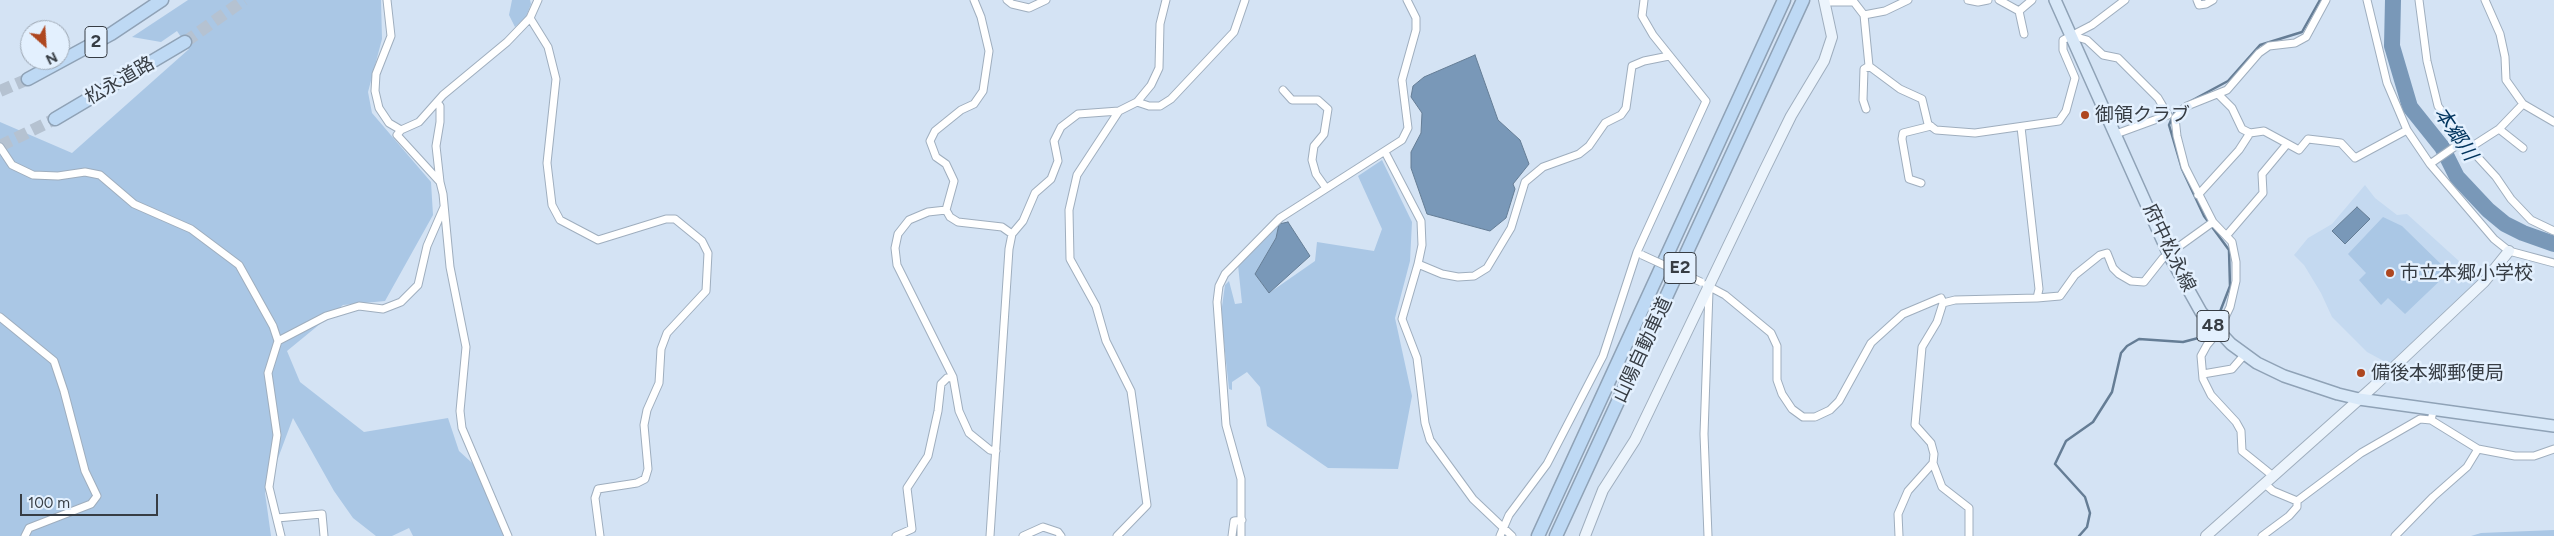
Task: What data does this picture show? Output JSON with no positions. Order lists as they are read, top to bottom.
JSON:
{
  "streets": {
    "highway": [
      "2",
      "松永道路",
      "E2",
      "山陽自動車道"
    ],
    "main road": ["府中松永線", "48"]
  },
  "water": ["本郷川"],
  "places": ["御領クラブ", "市立本郷小学校", "備後本郷郵便局"],
  "scale_bar": "100 m",
  "north": "bottom right"
}
